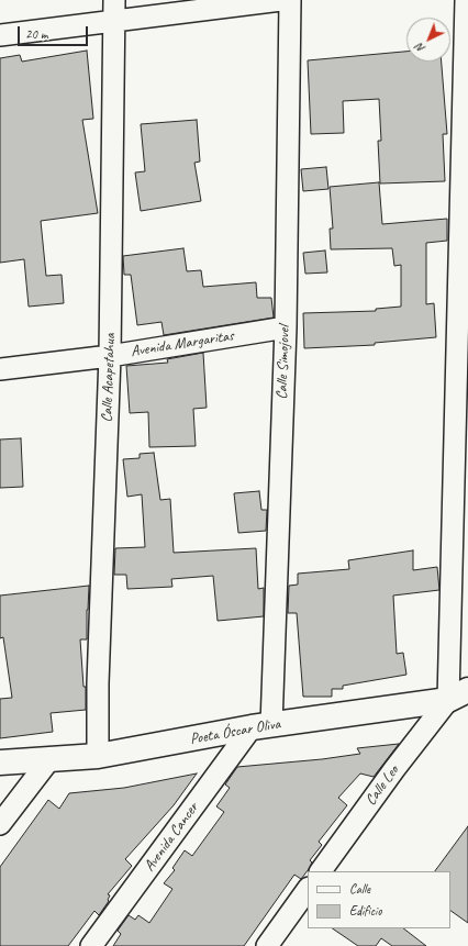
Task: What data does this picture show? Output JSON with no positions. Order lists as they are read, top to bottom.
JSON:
{
  "streets": {
    "street": [
      "Avenida Margaritas",
      "Calle Simojovel",
      "Calle Acapetahua",
      "Poeta Óscar Oliva",
      "Calle Leo",
      "Avenida Cancer"
    ]
  },
  "crossings": [
    ["Avenida Margaritas", "Calle Simojovel"],
    ["Avenida Margaritas", "Calle Acapetahua"],
    ["Calle Simojovel", "Poeta Óscar Oliva"],
    ["Calle Simojovel", "Avenida Cancer"],
    ["Calle Acapetahua", "Poeta Óscar Oliva"],
    ["Poeta Óscar Oliva", "Calle Leo"],
    ["Poeta Óscar Oliva", "Avenida Cancer"]
  ],
  "legend": ["Calle", "Edificio"],
  "scale_bar": "20 m",
  "north": "bottom left"
}
